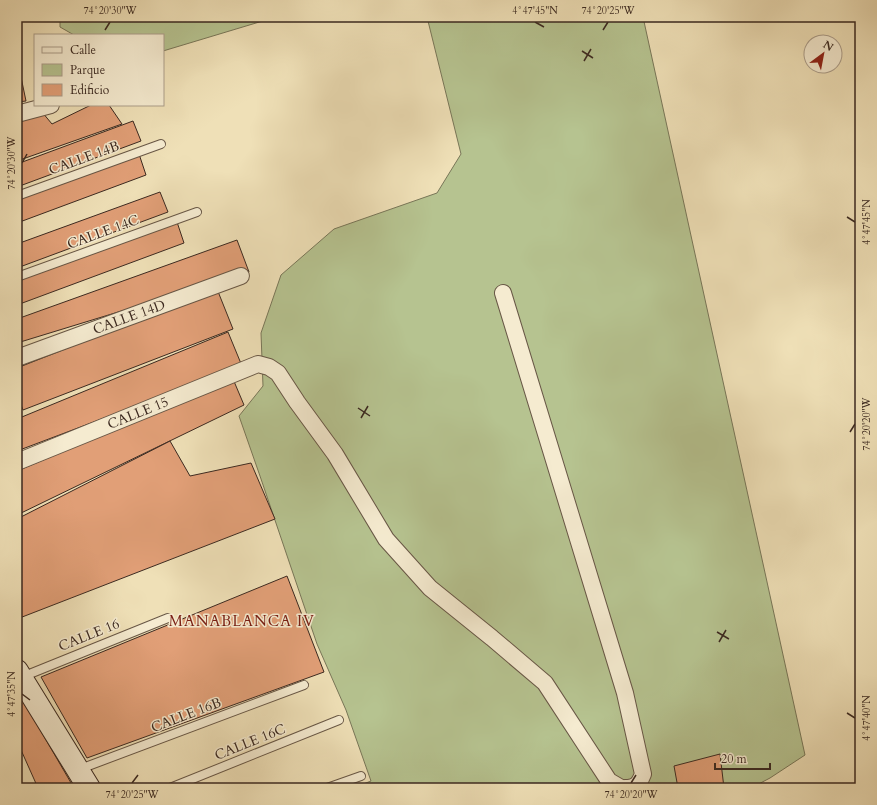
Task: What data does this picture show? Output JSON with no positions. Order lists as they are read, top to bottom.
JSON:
{
  "streets": {
    "street": ["CALLE 14D", "CALLE 15"],
    "lane": [
      "CALLE 14B",
      "CALLE 14C",
      "CALLE 16",
      "CALLE 16B",
      "CALLE 16C"
    ]
  },
  "districts": ["MANABLANCA IV"],
  "legend": ["Calle", "Parque", "Edificio"],
  "scale_bar": "20 m",
  "north": "top right",
  "coordinates": [
    "74°20'30\"W",
    "4°47'45\"N",
    "74°20'25\"W",
    "74°20'20\"W",
    "4°47'35\"N",
    "4°47'40\"N"
  ]
}
